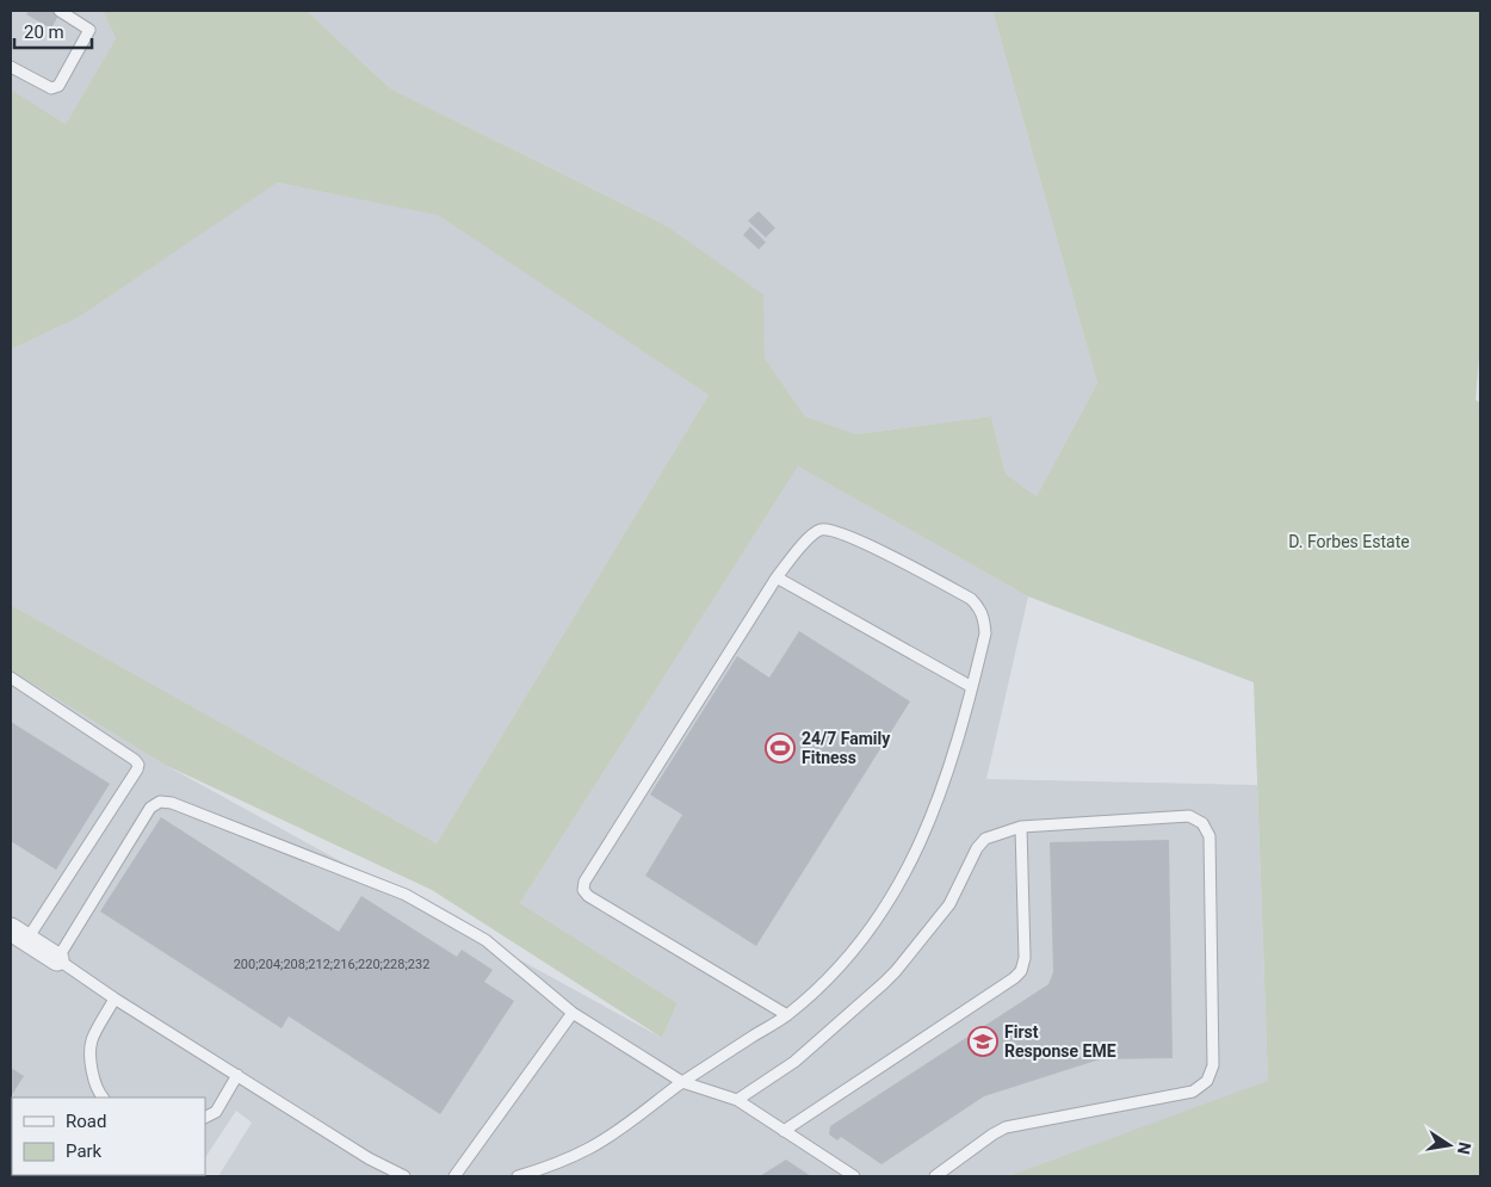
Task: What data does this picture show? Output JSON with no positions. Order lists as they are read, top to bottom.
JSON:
{
  "parks": ["D. Forbes Estate"],
  "places": {
    "sports": ["24/7 Family Fitness"],
    "school or university": ["First Response EME"]
  },
  "house_numbers": ["200;204;208;212;216;220;228;232"],
  "legend": ["Road", "Park"],
  "scale_bar": "20 m",
  "north": "right"
}
